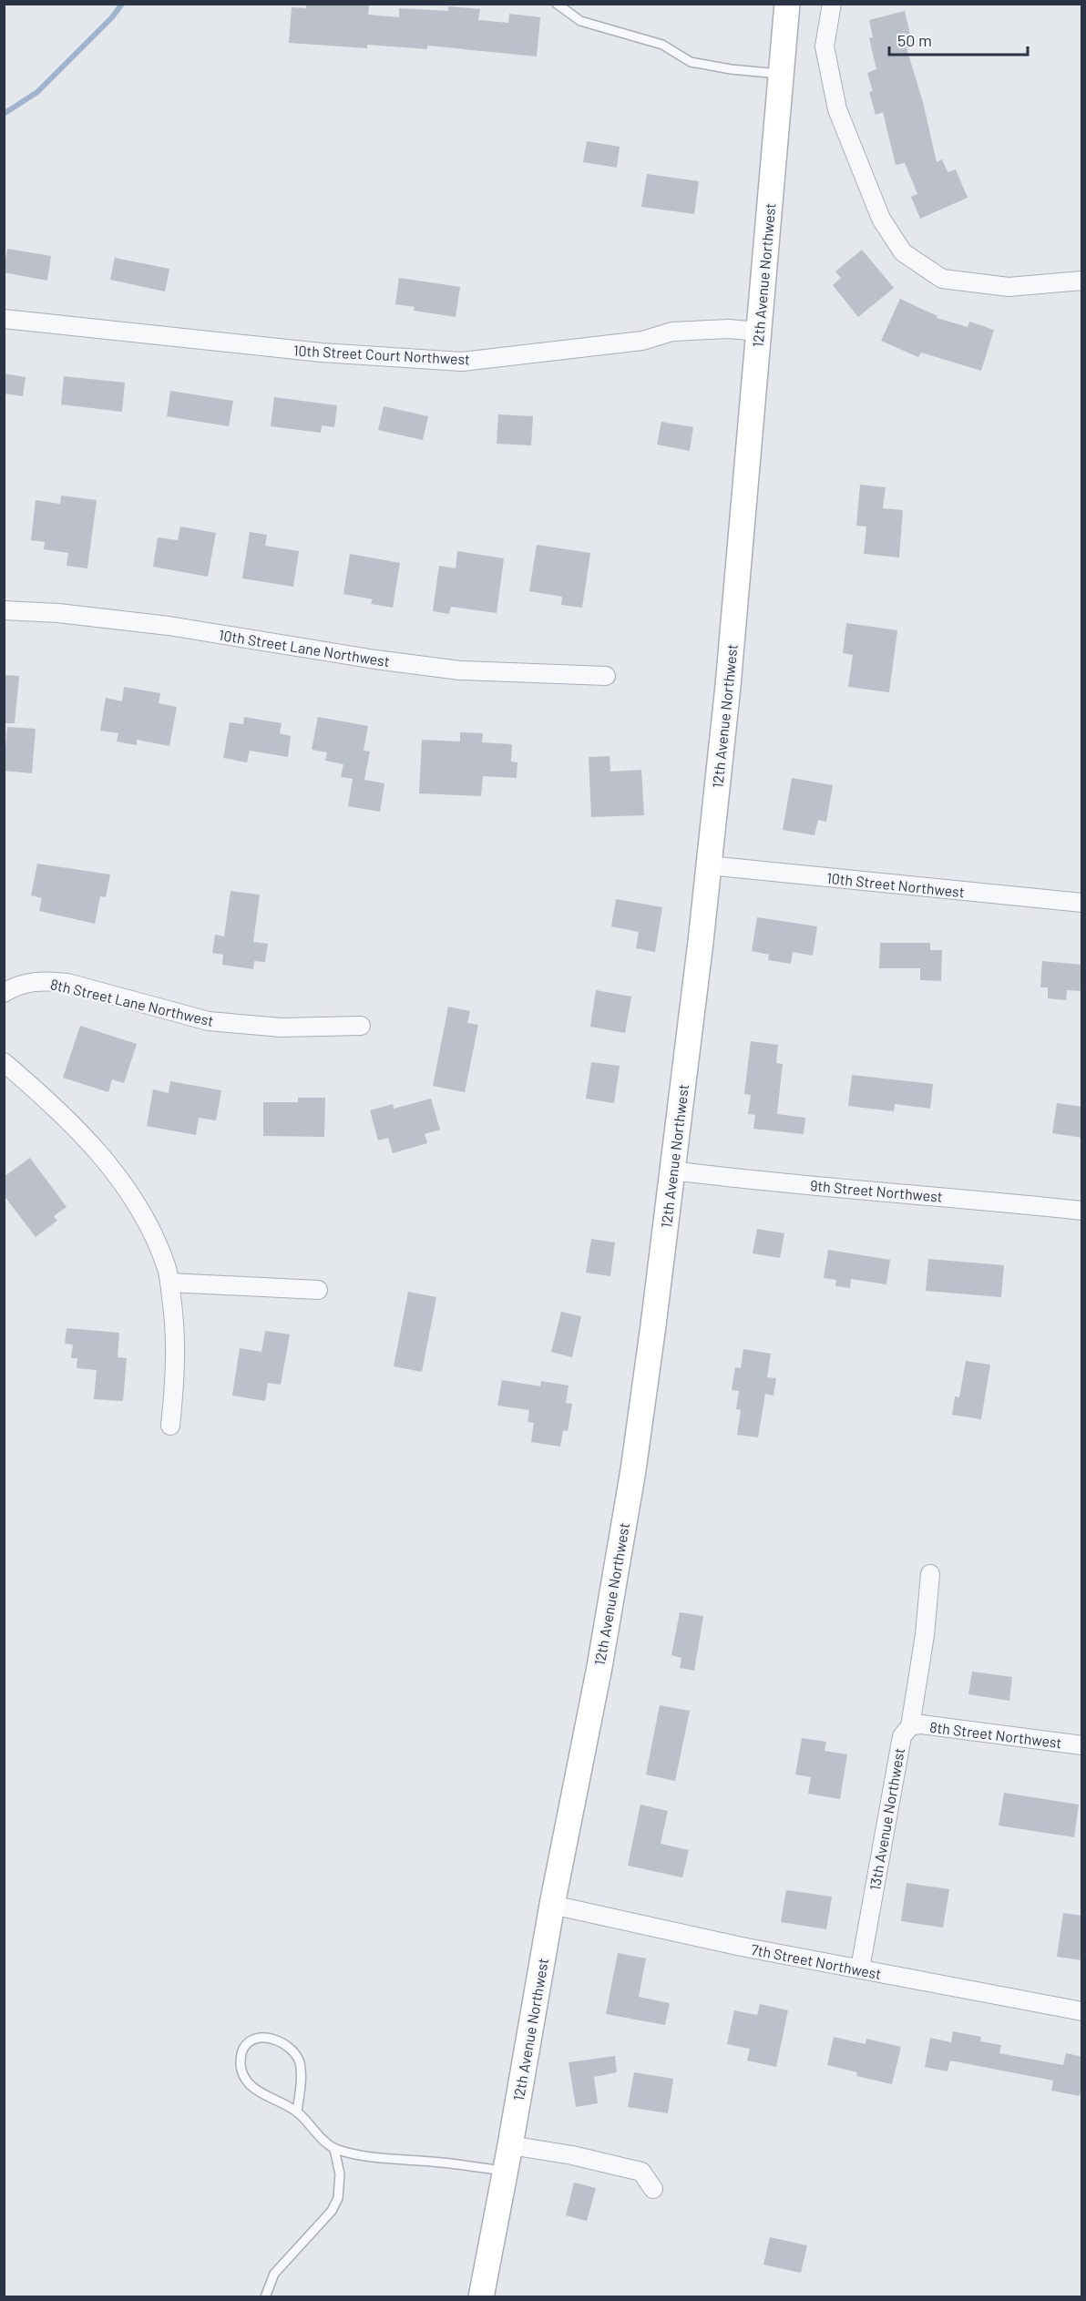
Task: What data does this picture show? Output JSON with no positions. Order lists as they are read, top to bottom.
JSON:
{
  "streets": {
    "main road": ["12th Avenue Northwest"],
    "street": [
      "10th Street Court Northwest",
      "10th Street Lane Northwest",
      "10th Street Northwest",
      "8th Street Lane Northwest",
      "9th Street Northwest",
      "8th Street Northwest",
      "13th Avenue Northwest",
      "7th Street Northwest"
    ]
  },
  "crossings": [
    ["12th Avenue Northwest", "10th Street Court Northwest"],
    ["12th Avenue Northwest", "10th Street Northwest"],
    ["12th Avenue Northwest", "9th Street Northwest"],
    ["12th Avenue Northwest", "7th Street Northwest"],
    ["8th Street Northwest", "13th Avenue Northwest"],
    ["13th Avenue Northwest", "7th Street Northwest"]
  ],
  "scale_bar": "50 m"
}
